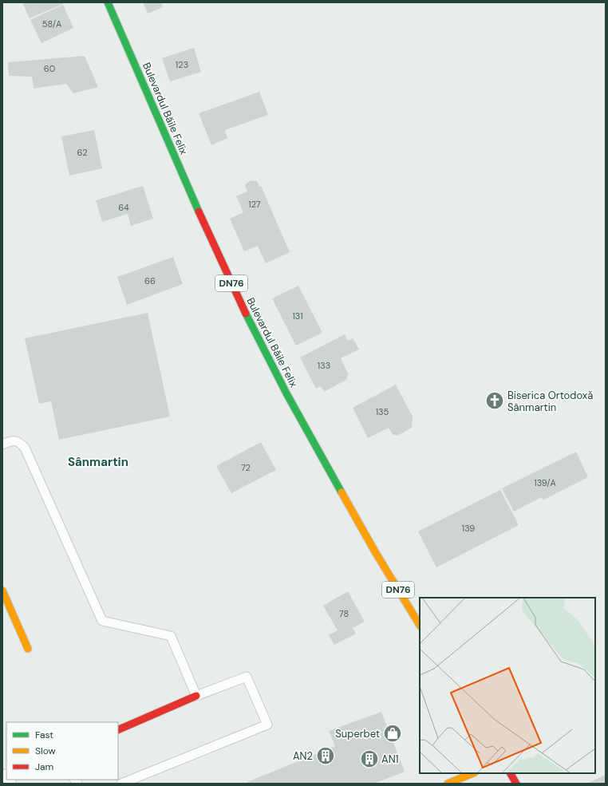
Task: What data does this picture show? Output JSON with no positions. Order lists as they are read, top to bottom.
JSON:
{
  "streets": {
    "main road": ["Bulevardul Băile Felix", "DN76"]
  },
  "districts": ["Sânmartin"],
  "places": {
    "church": ["Biserica Ortodoxă Sânmartin"],
    "shop": ["Superbet"],
    "building": ["AN2", "AN1"]
  },
  "house_numbers": [
    "58/A",
    "123",
    "60",
    "62",
    "127",
    "64",
    "66",
    "131",
    "133",
    "135",
    "72",
    "139/A",
    "139",
    "78"
  ],
  "legend": ["Fast", "Slow", "Jam"]
}
